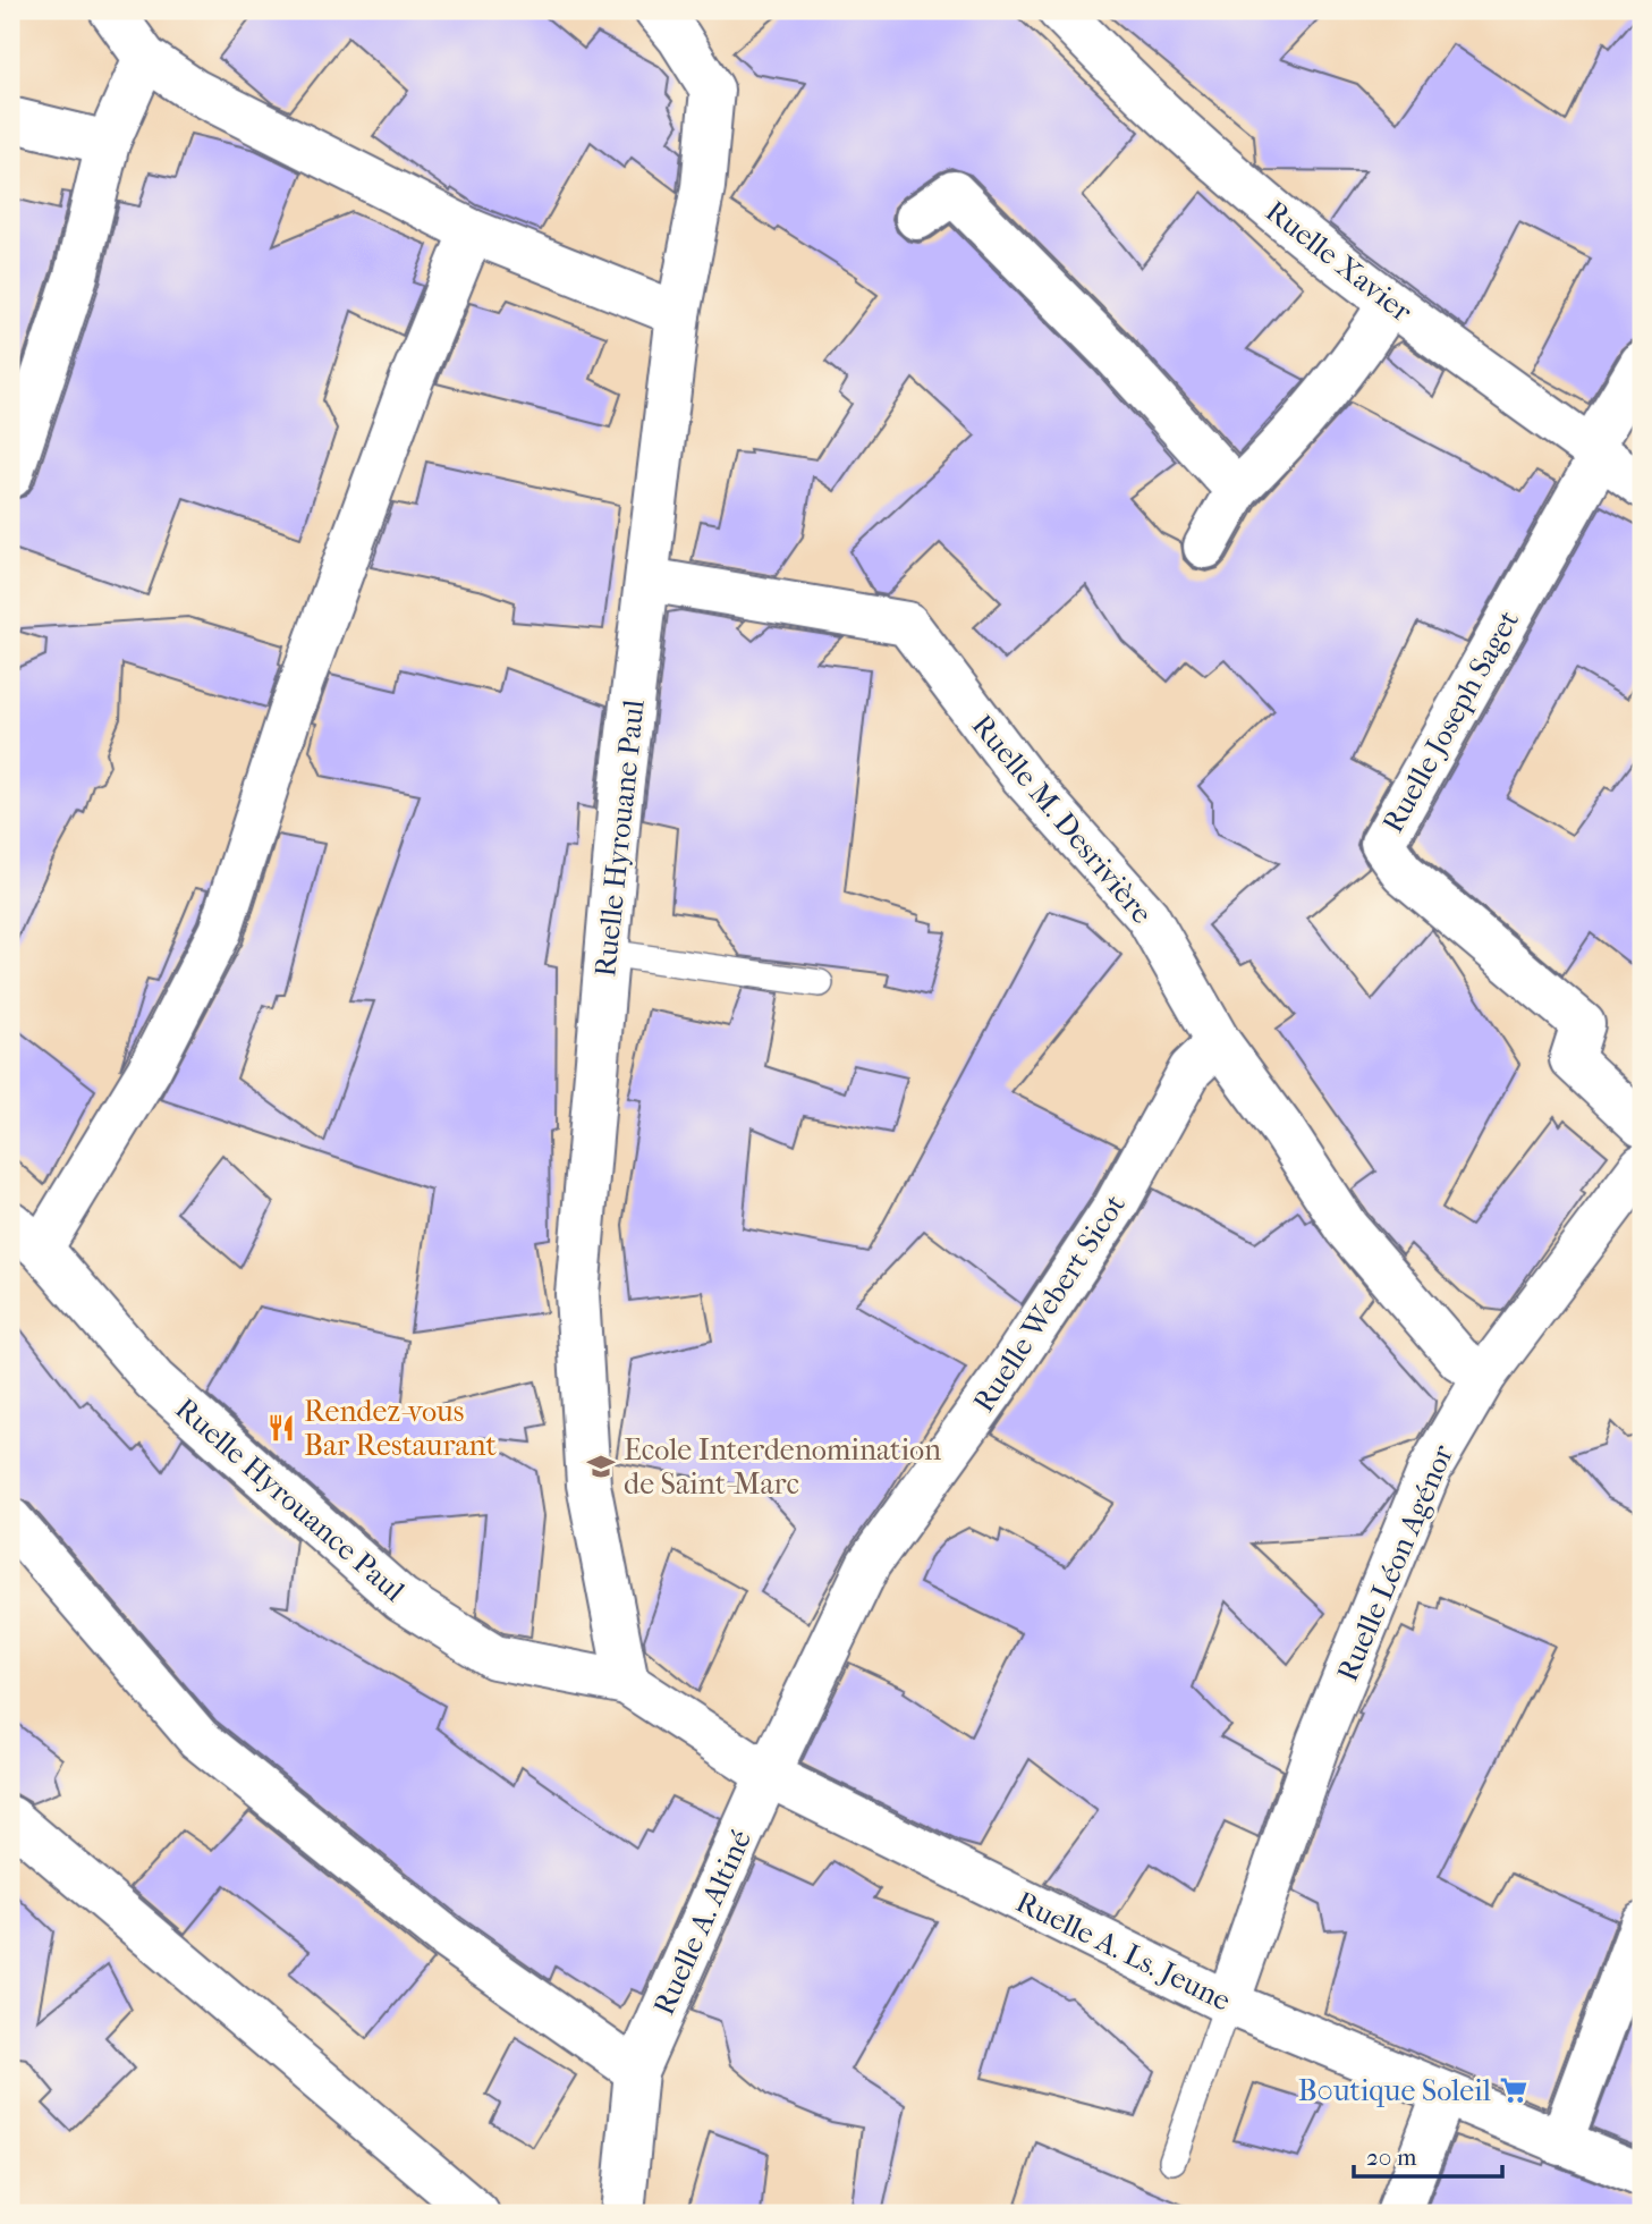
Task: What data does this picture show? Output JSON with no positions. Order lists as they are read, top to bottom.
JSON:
{
  "streets": {
    "street": [
      "Ruelle Xavier",
      "Ruelle Joseph Saget",
      "Ruelle M. Desrivière",
      "Ruelle Hyrouane Paul",
      "Ruelle Webert Sicot",
      "Ruelle Hyrouance Paul",
      "Ruelle Léon Agénor",
      "Ruelle A. Altiné",
      "Ruelle A. Ls. Jeune"
    ]
  },
  "crossings": [
    ["Ruelle Xavier", "Ruelle Joseph Saget"],
    ["Ruelle M. Desrivière", "Ruelle Hyrouane Paul"],
    ["Ruelle M. Desrivière", "Ruelle Webert Sicot"],
    ["Ruelle M. Desrivière", "Ruelle Léon Agénor"],
    ["Ruelle Hyrouane Paul", "Ruelle Hyrouance Paul"],
    ["Ruelle Hyrouane Paul", "Ruelle A. Ls. Jeune"],
    ["Ruelle Webert Sicot", "Ruelle A. Altiné"],
    ["Ruelle Webert Sicot", "Ruelle A. Ls. Jeune"],
    ["Ruelle Hyrouance Paul", "Ruelle A. Ls. Jeune"],
    ["Ruelle Léon Agénor", "Ruelle A. Ls. Jeune"],
    ["Ruelle A. Altiné", "Ruelle A. Ls. Jeune"]
  ],
  "places": {
    "restaurant": ["Rendez-vous Bar Restaurant"],
    "school or university": ["Ecole Interdenomination de Saint-Marc"],
    "supermarket": ["B0utique Soleil"]
  },
  "scale_bar": "20 m"
}
